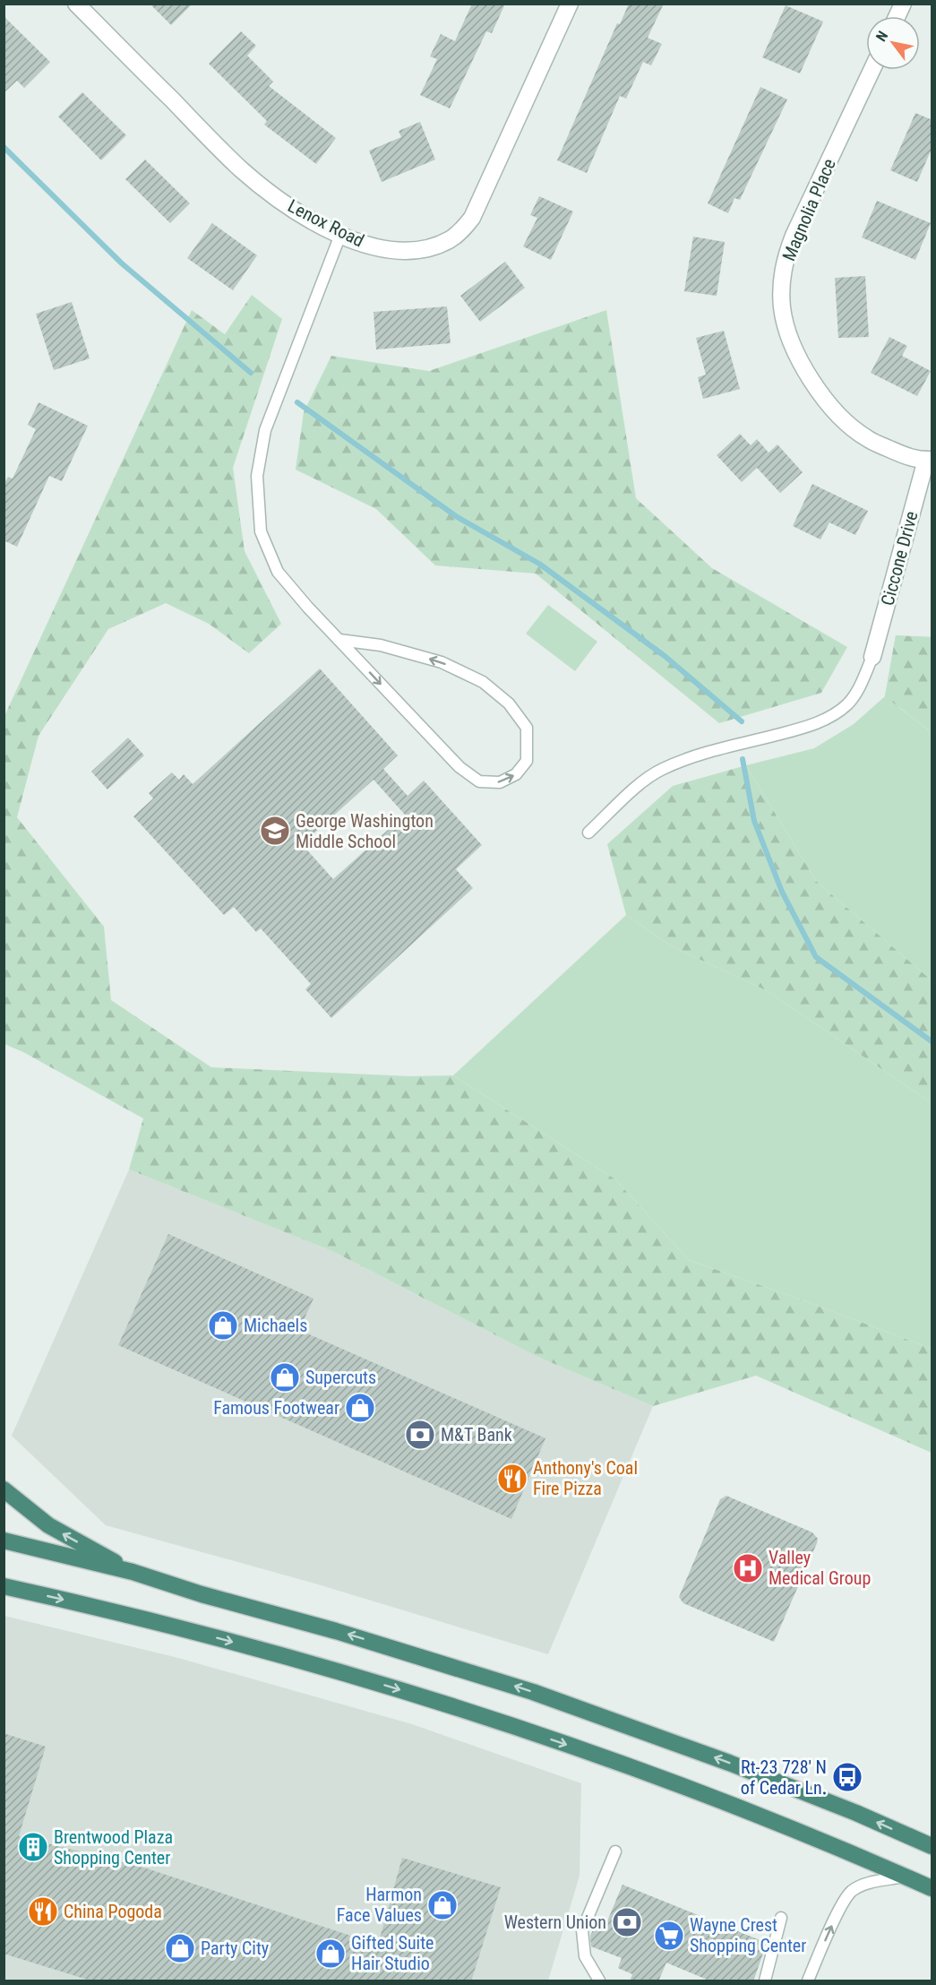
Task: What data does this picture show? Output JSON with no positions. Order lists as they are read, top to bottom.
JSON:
{
  "streets": {
    "street": ["Magnolia Place", "Lenox Road", "Ciccone Drive"]
  },
  "crossings": [
    ["Magnolia Place", "Ciccone Drive"]
  ],
  "places": {
    "school or university": ["George Washington Middle School"],
    "shop": [
      "Michaels",
      "Supercuts",
      "Famous Footwear",
      "Harmon Face Values",
      "Party City",
      "Gifted Suite Hair Studio"
    ],
    "bank": ["M&T Bank", "Western Union"],
    "restaurant": ["Anthony's Coal Fire Pizza", "China Pogoda"],
    "hospital": ["Valley Medical Group"],
    "bus stop": ["Rt-23 728' N of Cedar Ln."],
    "building": ["Brentwood Plaza Shopping Center"],
    "supermarket": ["Wayne Crest Shopping Center"]
  },
  "north": "top left"
}
